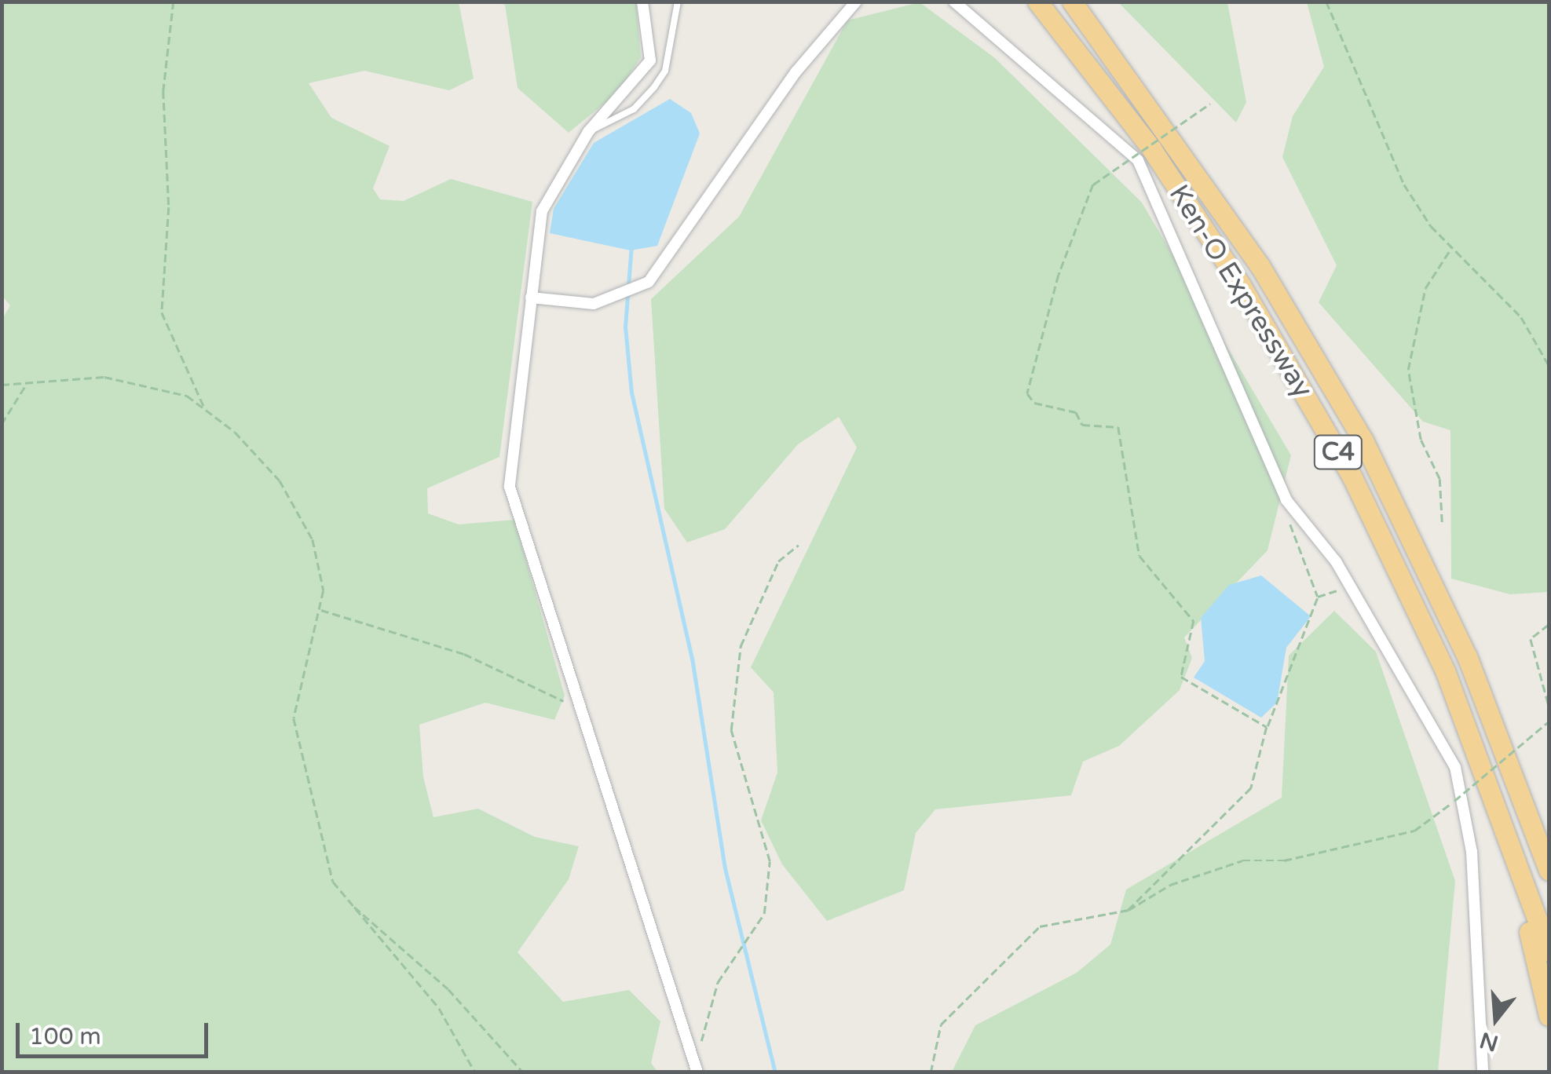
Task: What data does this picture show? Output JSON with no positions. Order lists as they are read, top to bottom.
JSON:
{
  "streets": {
    "highway": ["Ken-O Expressway", "C4"]
  },
  "scale_bar": "100 m",
  "north": "bottom"
}
